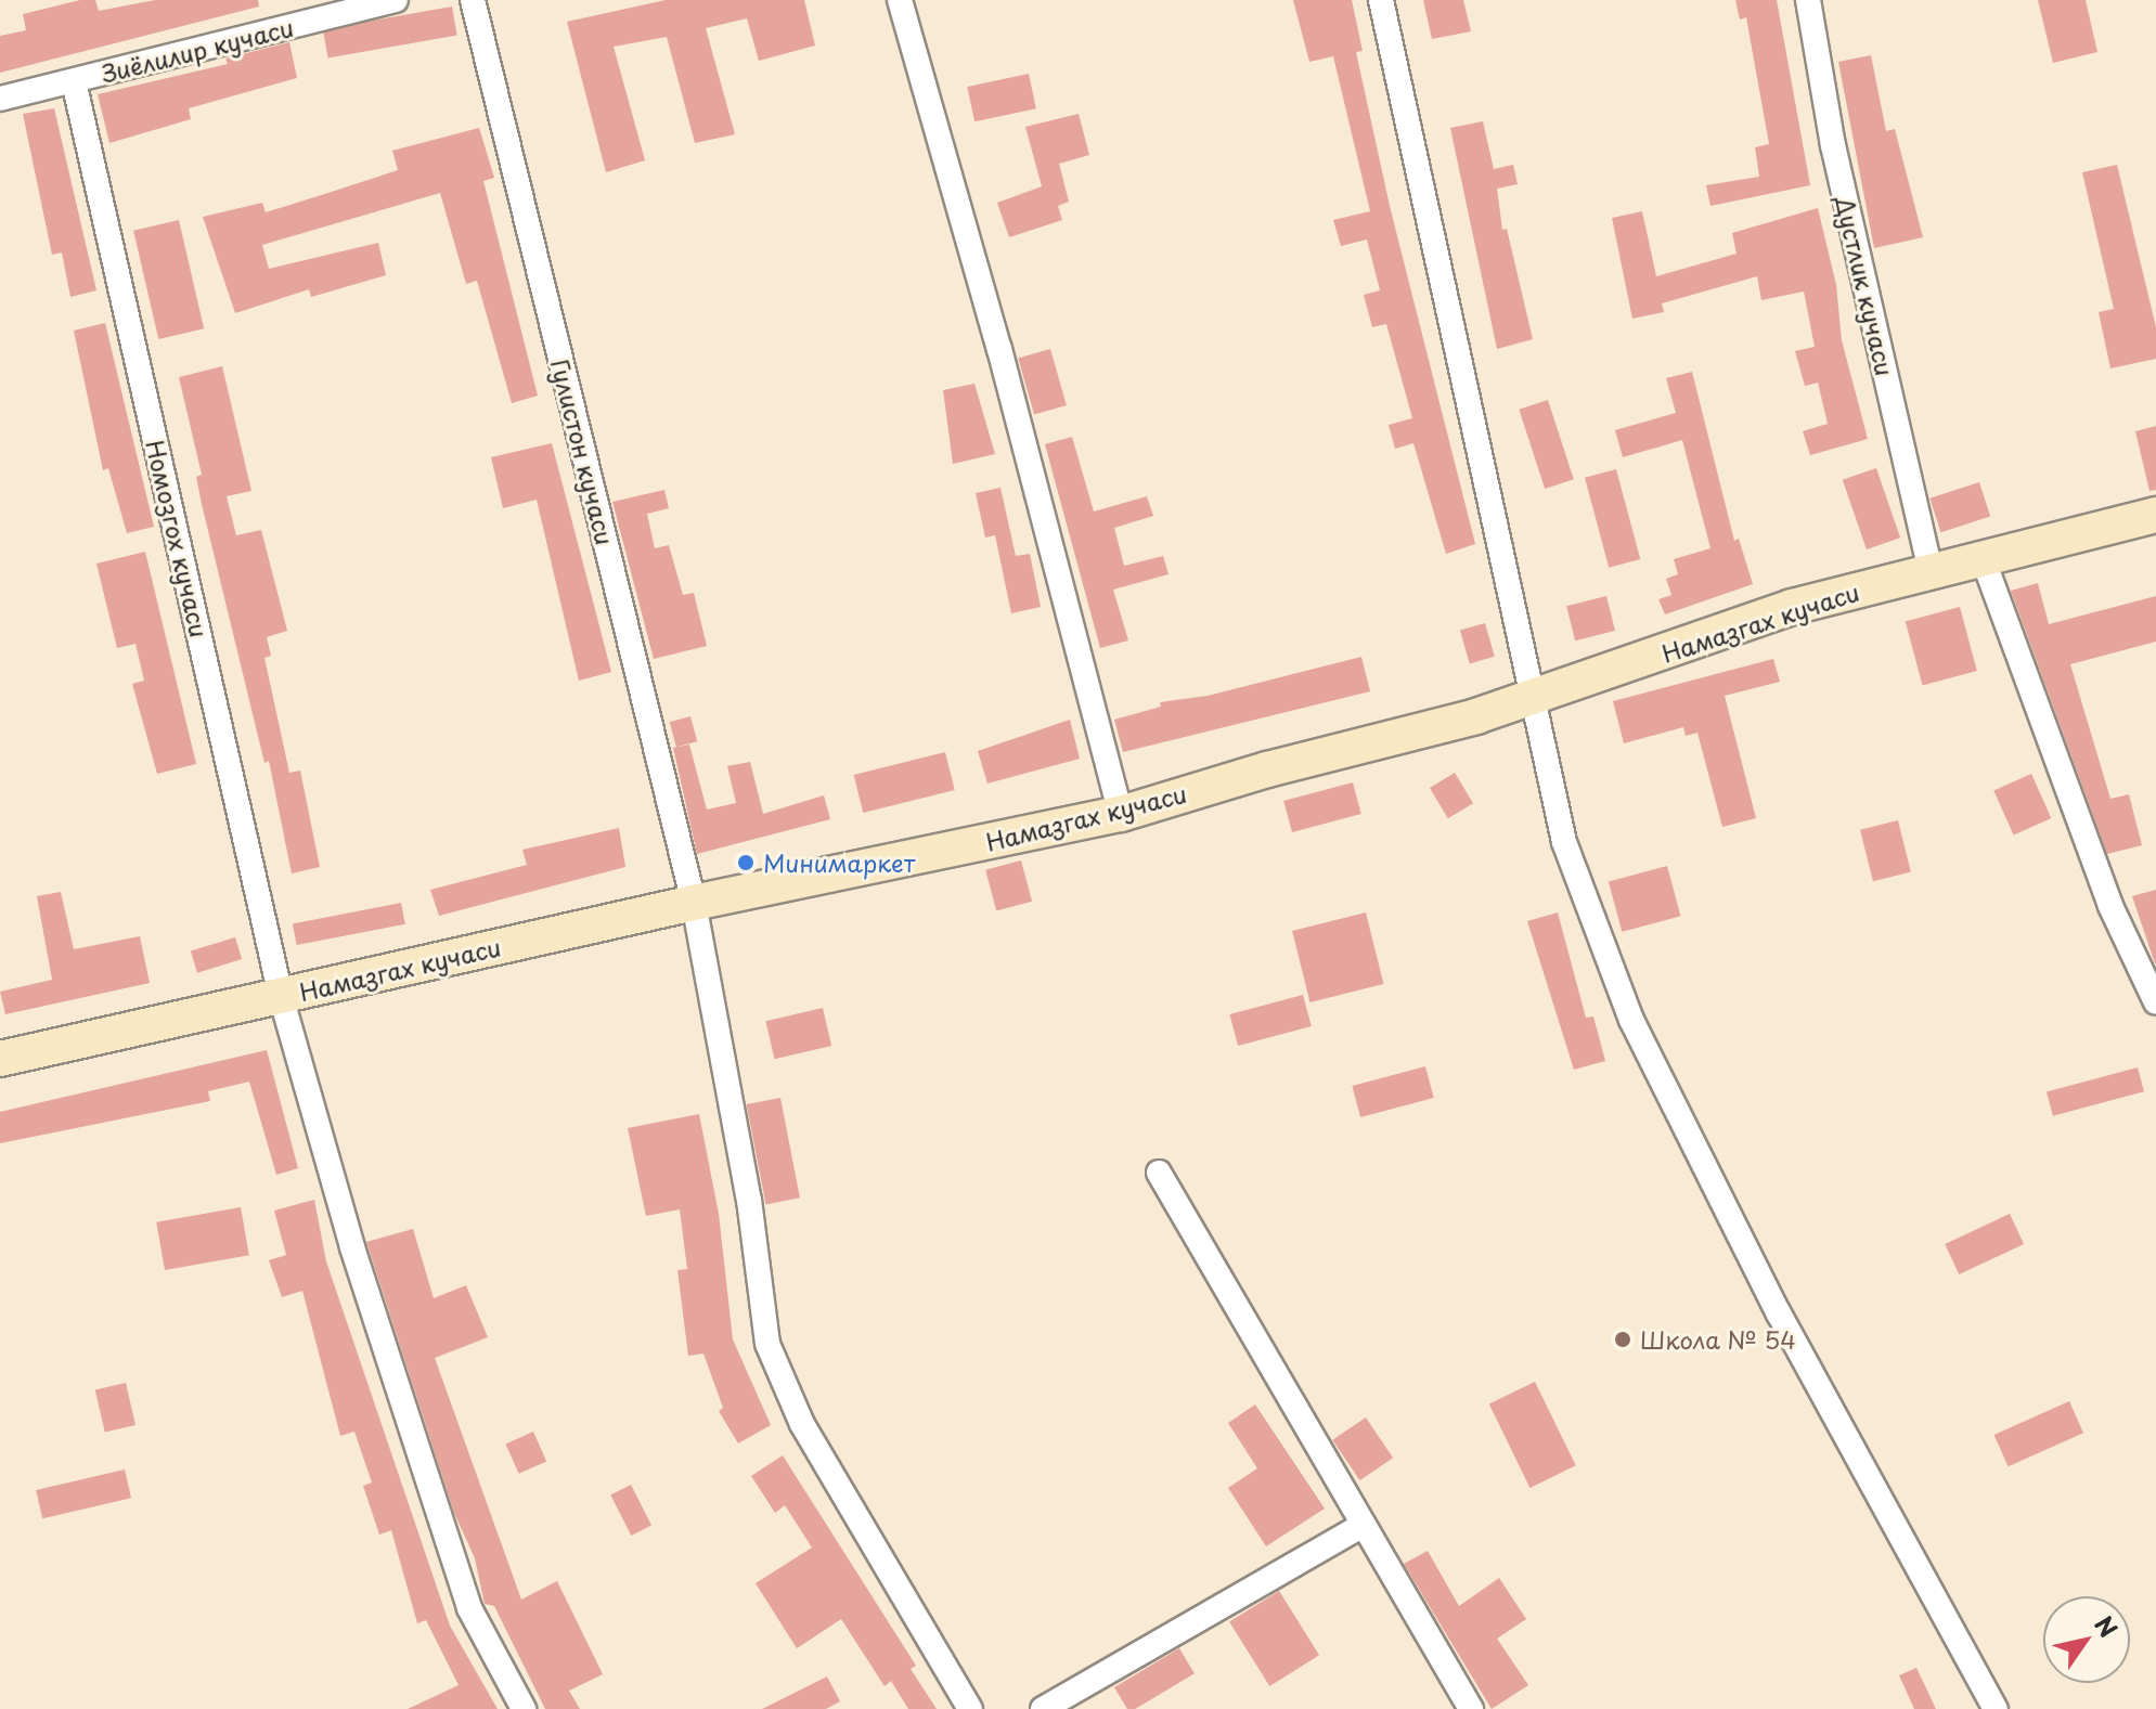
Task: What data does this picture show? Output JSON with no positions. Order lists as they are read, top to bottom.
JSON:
{
  "streets": {
    "street": [
      "Зиёлилир кучаси",
      "Дустлик кучаси",
      "Гулистон кучаси",
      "Номозгох кучаси",
      "Намазгах кучаси"
    ]
  },
  "crossings": [
    ["Зиёлилир кучаси", "Номозгох кучаси"],
    ["Дустлик кучаси", "Намазгах кучаси"],
    ["Гулистон кучаси", "Намазгах кучаси"],
    ["Номозгох кучаси", "Намазгах кучаси"]
  ],
  "places": ["Минимаркет", "Школа № 54"],
  "north": "top right"
}
